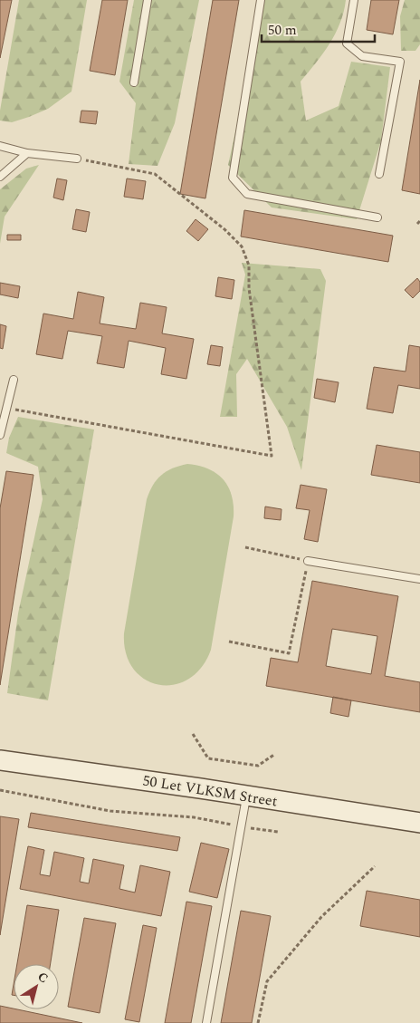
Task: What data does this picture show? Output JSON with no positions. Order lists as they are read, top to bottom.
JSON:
{
  "streets": {
    "main road": ["50 Let VLKSM Street"]
  },
  "scale_bar": "50 m",
  "north": "top right"
}
